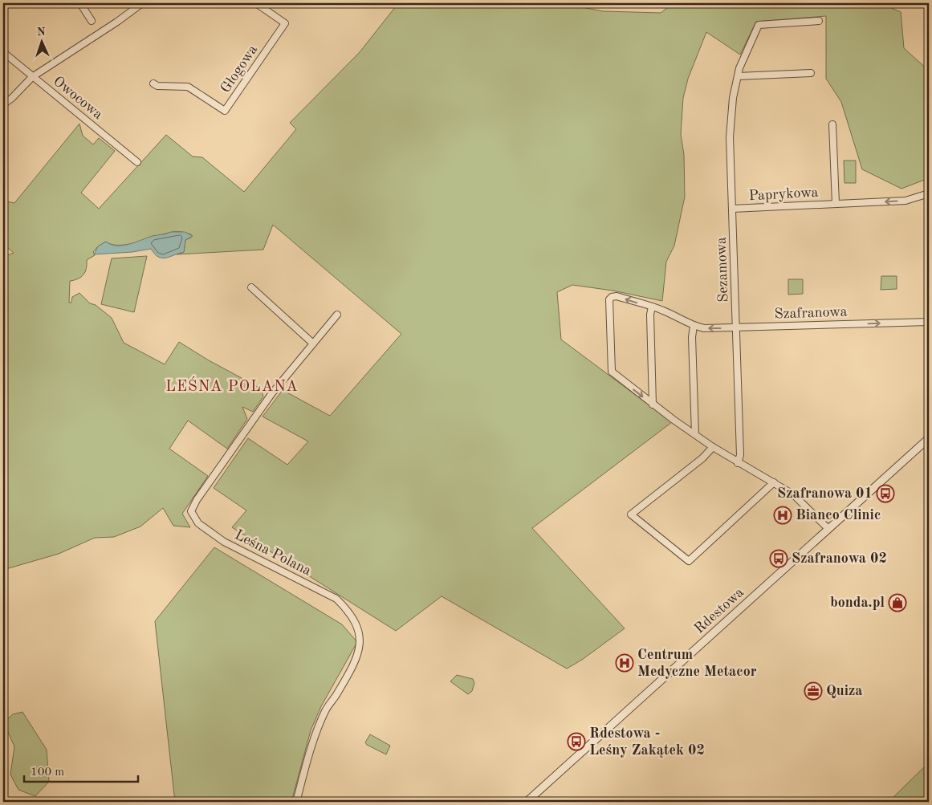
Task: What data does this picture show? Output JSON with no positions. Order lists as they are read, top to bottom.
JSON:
{
  "streets": {
    "street": [
      "Głogowa",
      "Owocowa",
      "Paprykowa",
      "Sezamowa",
      "Szafranowa",
      "Leśna Polana",
      "Rdestowa"
    ]
  },
  "crossings": [
    ["Paprykowa", "Sezamowa"],
    ["Sezamowa", "Szafranowa"],
    ["Szafranowa", "Rdestowa"]
  ],
  "districts": ["LEŚNA POLANA"],
  "places": {
    "bus stop": ["Szafranowa 01", "Szafranowa 02", "Rdestowa - Leśny Zakątek 02"],
    "hospital": ["Bianco Clinic", "Centrum Medyczne Metacor"],
    "shop": ["bonda.pl"],
    "office": ["Quiza"]
  },
  "scale_bar": "100 m",
  "north": "top"
}
